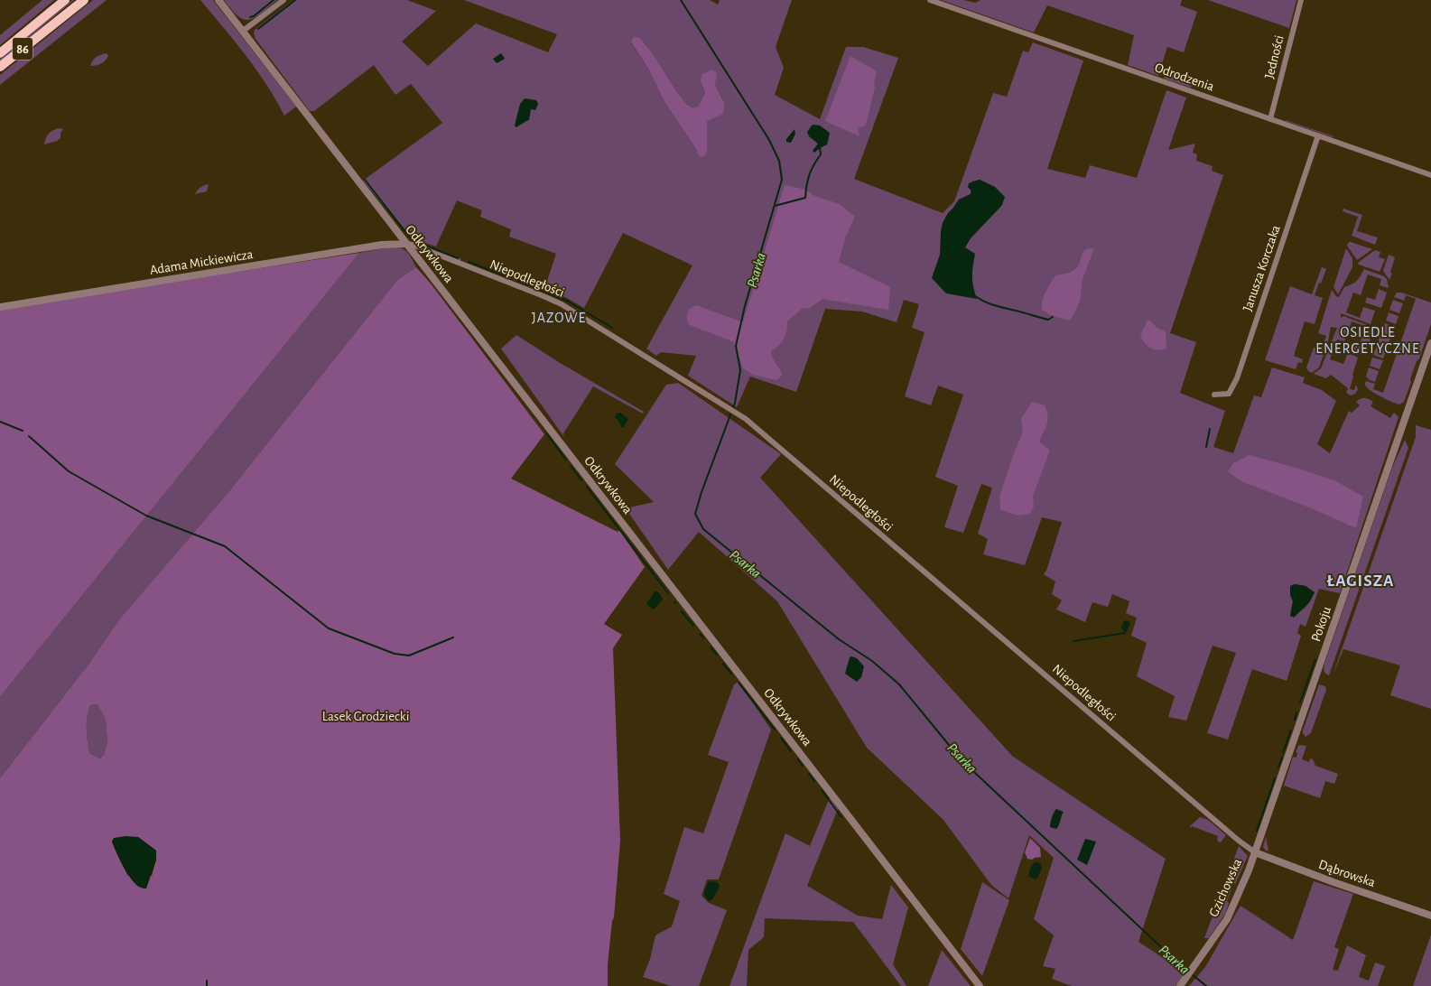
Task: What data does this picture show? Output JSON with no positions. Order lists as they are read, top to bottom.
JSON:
{
  "streets": {
    "main road": ["86"],
    "street": [
      "Jedności",
      "Odrodzenia",
      "Odkrywkowa",
      "Adama Mickiewicza",
      "Janusza Korczaka",
      "Niepodległości",
      "Pokoju",
      "Dąbrowska",
      "Gzichowska"
    ]
  },
  "crossings": [
    ["Jedności", "Odrodzenia"],
    ["Odrodzenia", "Janusza Korczaka"],
    ["Odkrywkowa", "Adama Mickiewicza"],
    ["Odkrywkowa", "Niepodległości"],
    ["Adama Mickiewicza", "Niepodległości"],
    ["Niepodległości", "Pokoju"],
    ["Niepodległości", "Dąbrowska"],
    ["Niepodległości", "Gzichowska"],
    ["Pokoju", "Dąbrowska"],
    ["Pokoju", "Gzichowska"],
    ["Dąbrowska", "Gzichowska"]
  ],
  "districts": ["JAZOWE", "OSIEDLE ENERGETYCZNE", "ŁAGISZA"],
  "water": ["Psarka"],
  "parks": ["Lasek Grodziecki"]
}
